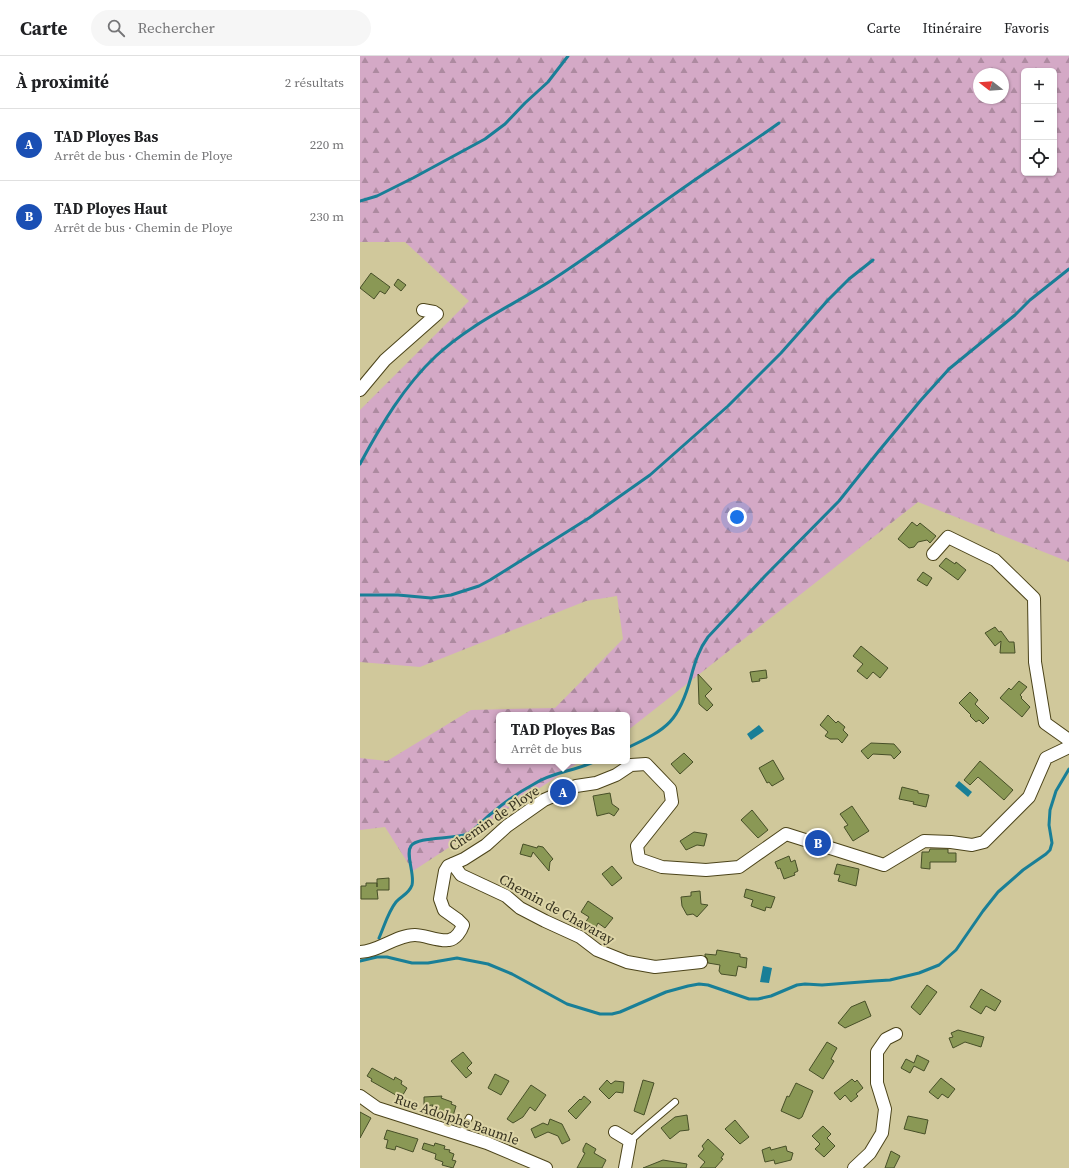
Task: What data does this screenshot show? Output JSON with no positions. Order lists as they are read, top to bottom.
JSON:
{
  "streets": {
    "street": ["Chemin de Ploye", "Chemin de Chavaray", "Rue Adolphe Baumle"]
  },
  "crossings": [
    ["Chemin de Ploye", "Chemin de Chavaray"]
  ],
  "north": "left",
  "page": {
    "header": "Carte",
    "search": "Rechercher",
    "nav": ["Carte", "Itinéraire", "Favoris"],
    "heading": ["À proximité", "2 résultats"],
    "map_buttons": ["+", "−"],
    "list": [
      {
        "mark": "A",
        "name": "TAD Ployes Bas",
        "note": "Arrêt de bus · Chemin de Ploye",
        "value": "220 m"
      },
      {
        "mark": "B",
        "name": "TAD Ployes Haut",
        "note": "Arrêt de bus · Chemin de Ploye",
        "value": "230 m"
      }
    ],
    "popup": ["TAD Ployes Bas", "Arrêt de bus"],
    "pins": ["A", "B"]
  }
}
